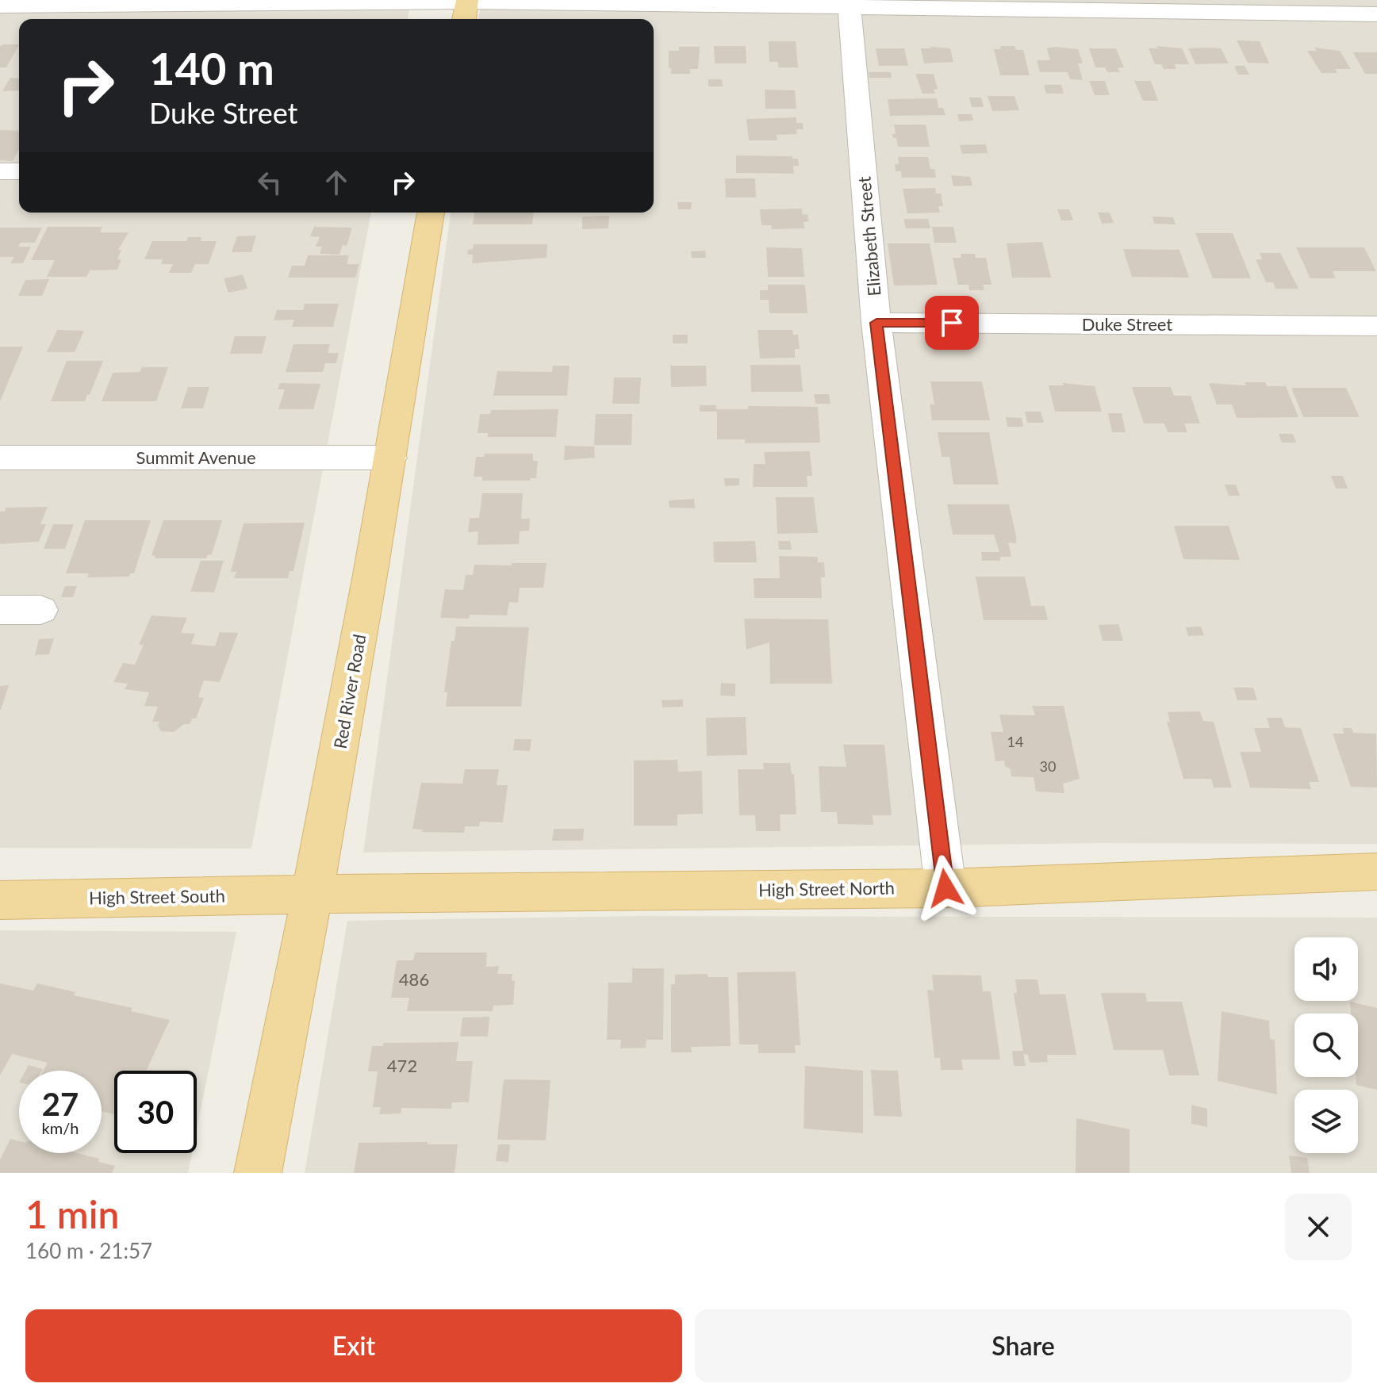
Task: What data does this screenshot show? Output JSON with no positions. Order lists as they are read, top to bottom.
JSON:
{
  "streets": {
    "main road": ["Red River Road", "High Street North", "High Street South"],
    "street": ["Elizabeth Street", "Duke Street", "Summit Avenue"]
  },
  "crossings": [
    ["Elizabeth Street", "Duke Street"],
    ["Elizabeth Street", "High Street North"],
    ["Summit Avenue", "Red River Road"],
    ["Red River Road", "High Street North"],
    ["Red River Road", "High Street South"],
    ["High Street North", "High Street South"]
  ],
  "house_numbers": [
    "14",
    "30",
    "486",
    "472"
  ],
  "page": {
    "turn": ["140 m", "Duke Street"],
    "speed": "27 km/h",
    "limit": "30",
    "heading": ["1 min", "160 m · 21:57"],
    "buttons": ["Exit", "Share"]
  }
}
